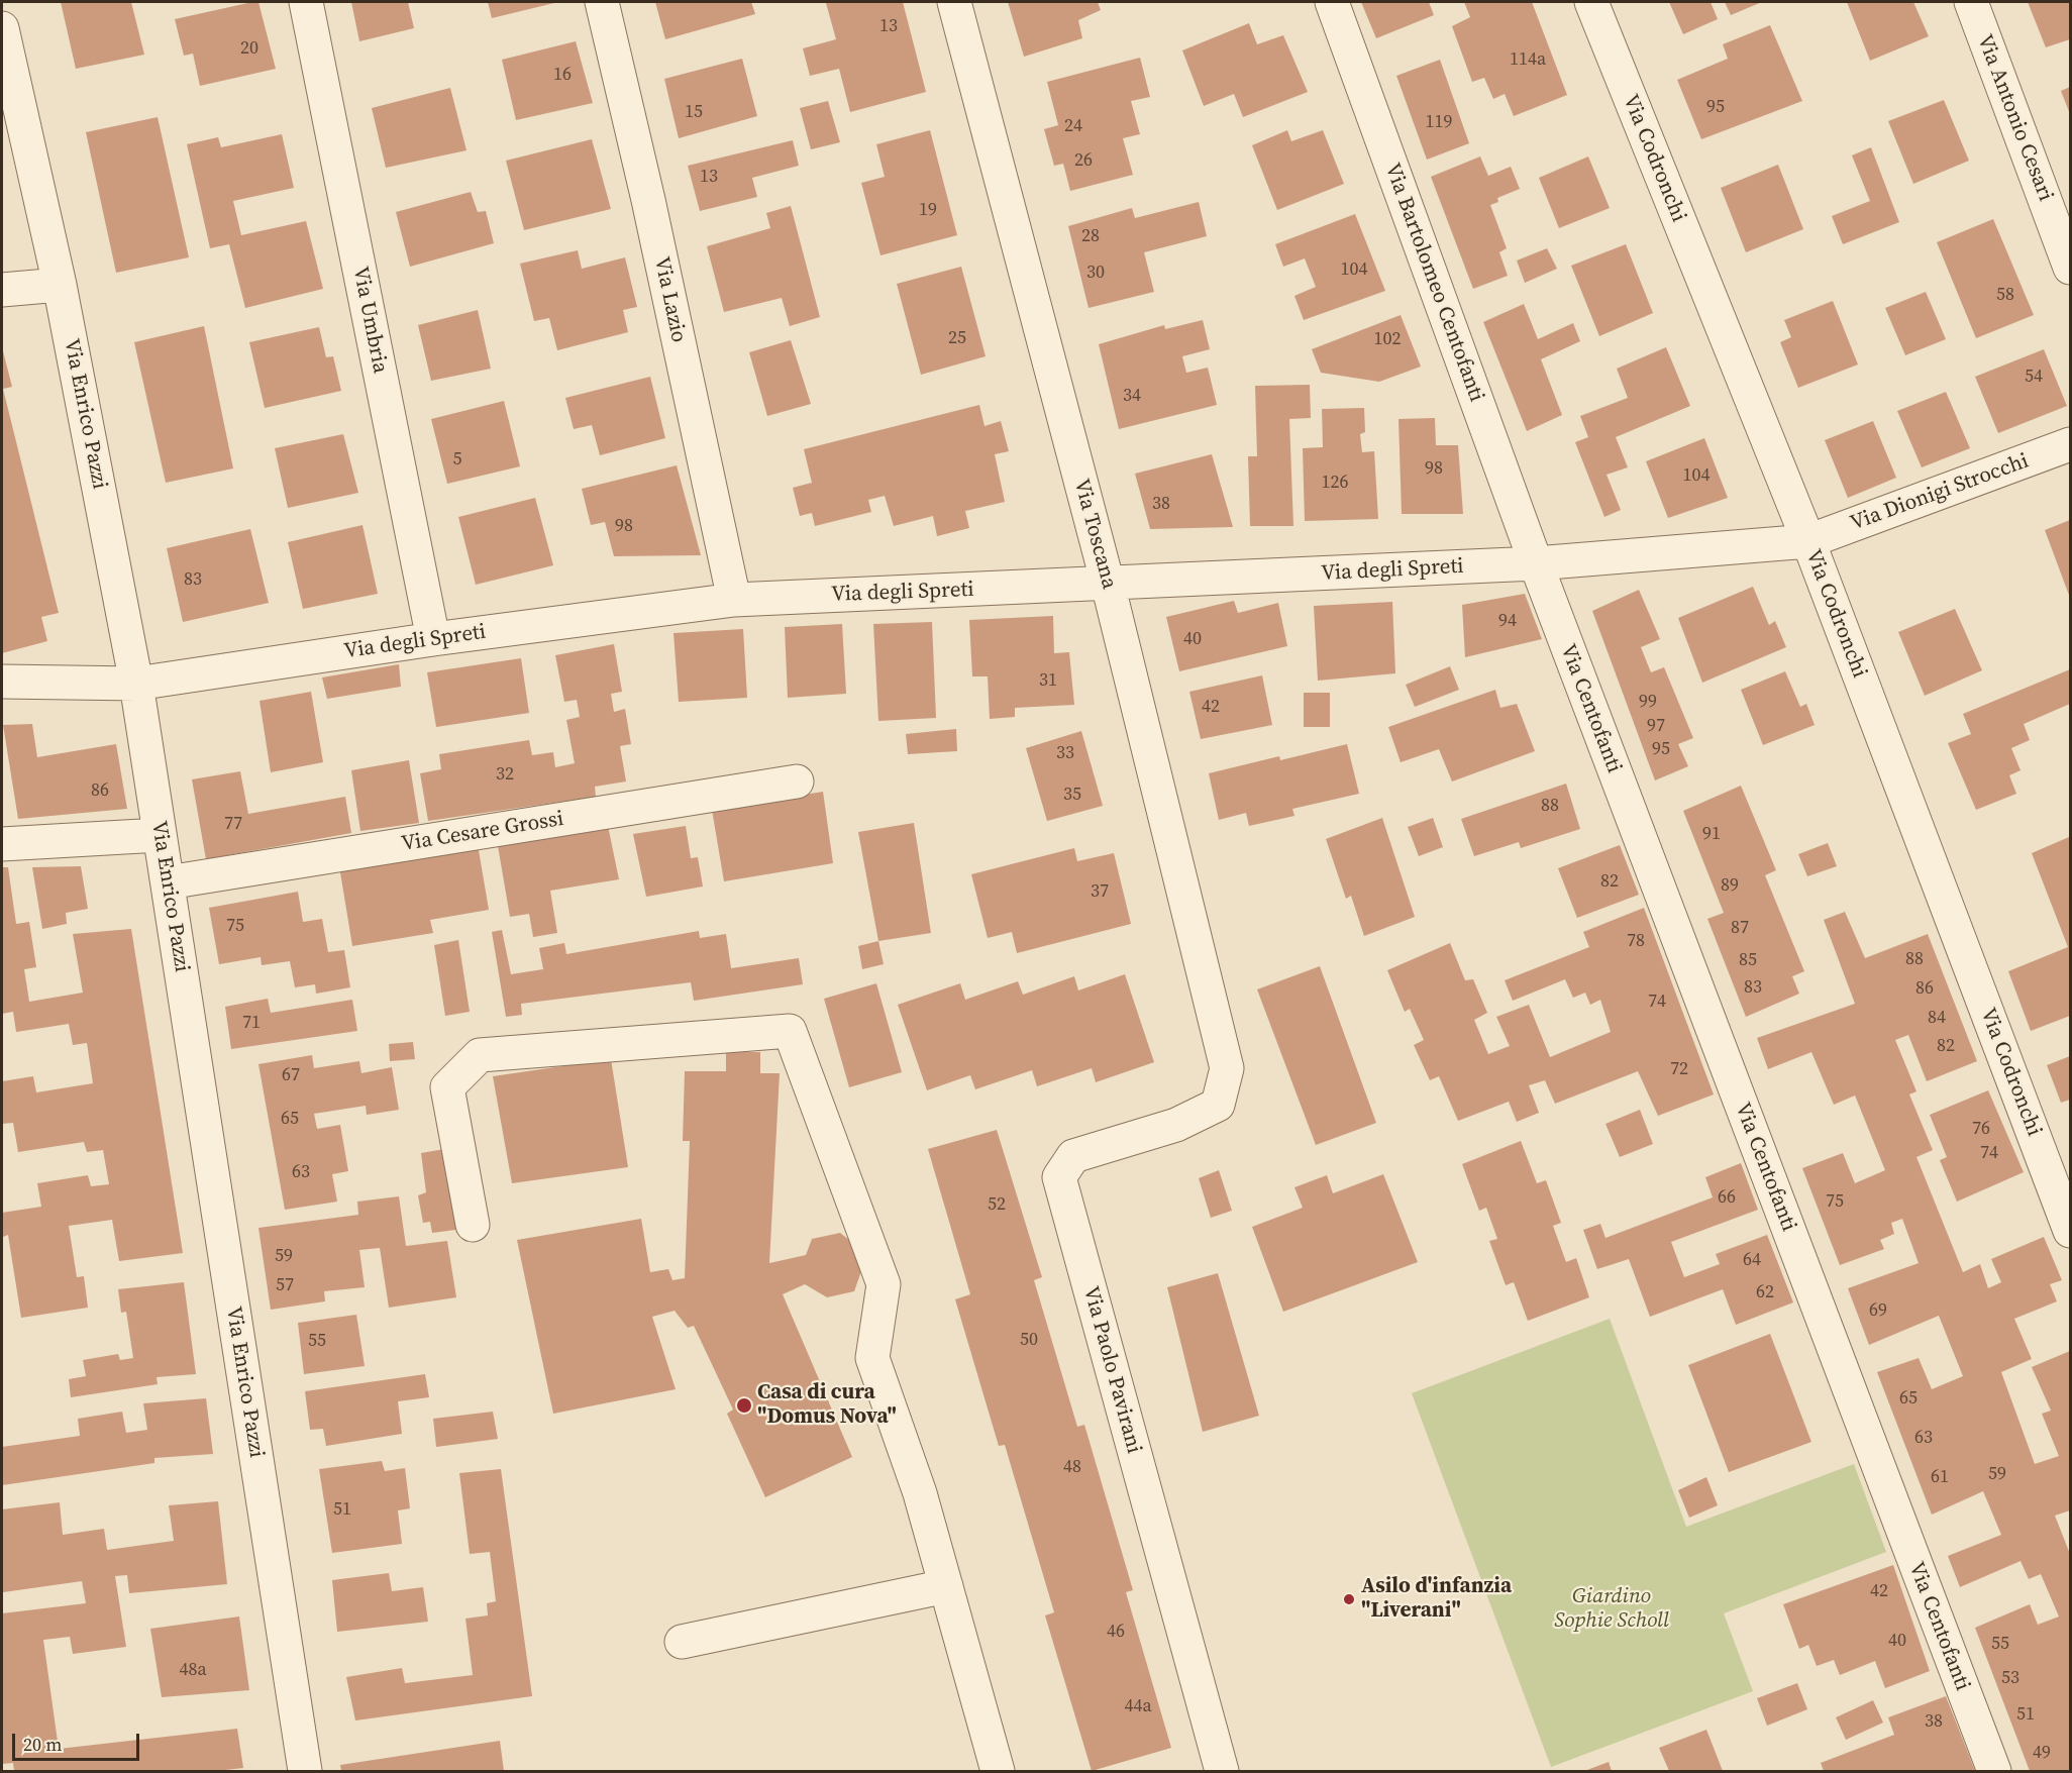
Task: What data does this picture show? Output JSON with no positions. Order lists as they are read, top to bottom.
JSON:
{
  "streets": {
    "street": [
      "Via Antonio Cesari",
      "Via Codronchi",
      "Via Bartolomeo Centofanti",
      "Via Lazio",
      "Via Umbria",
      "Via Enrico Pazzi",
      "Via Dionigi Strocchi",
      "Via Toscana",
      "Via degli Spreti",
      "Via Centofanti",
      "Via Cesare Grossi",
      "Via Paolo Pavirani"
    ]
  },
  "crossings": [
    ["Via Codronchi", "Via Dionigi Strocchi"],
    ["Via Codronchi", "Via degli Spreti"],
    ["Via Bartolomeo Centofanti", "Via degli Spreti"],
    ["Via Bartolomeo Centofanti", "Via Centofanti"],
    ["Via Lazio", "Via degli Spreti"],
    ["Via Umbria", "Via degli Spreti"],
    ["Via Enrico Pazzi", "Via degli Spreti"],
    ["Via Enrico Pazzi", "Via Cesare Grossi"],
    ["Via Dionigi Strocchi", "Via degli Spreti"],
    ["Via Toscana", "Via degli Spreti"],
    ["Via Toscana", "Via Paolo Pavirani"],
    ["Via degli Spreti", "Via Centofanti"]
  ],
  "parks": ["Giardino Sophie Scholl"],
  "places": ["Casa di cura \"Domus Nova\"", "Asilo d'infanzia \"Liverani\""],
  "house_numbers": [
    "13",
    "20",
    "114a",
    "16",
    "95",
    "15",
    "119",
    "24",
    "26",
    "13",
    "19",
    "28",
    "104",
    "30",
    "58",
    "25",
    "102",
    "54",
    "34",
    "5",
    "98",
    "104",
    "126",
    "38",
    "98",
    "83",
    "94",
    "40",
    "31",
    "99",
    "42",
    "97",
    "95",
    "33",
    "32",
    "86",
    "35",
    "88",
    "77",
    "91",
    "82",
    "89",
    "37",
    "75",
    "87",
    "78",
    "88",
    "85",
    "83",
    "86",
    "74",
    "84",
    "71",
    "82",
    "72",
    "67",
    "65",
    "76",
    "74",
    "63",
    "66",
    "75",
    "52",
    "59",
    "64",
    "57",
    "62",
    "69",
    "50",
    "55",
    "65",
    "63",
    "48",
    "59",
    "61",
    "51",
    "42",
    "46",
    "40",
    "55",
    "48a",
    "53",
    "44a",
    "51",
    "38",
    "49"
  ],
  "scale_bar": "20 m"
}
